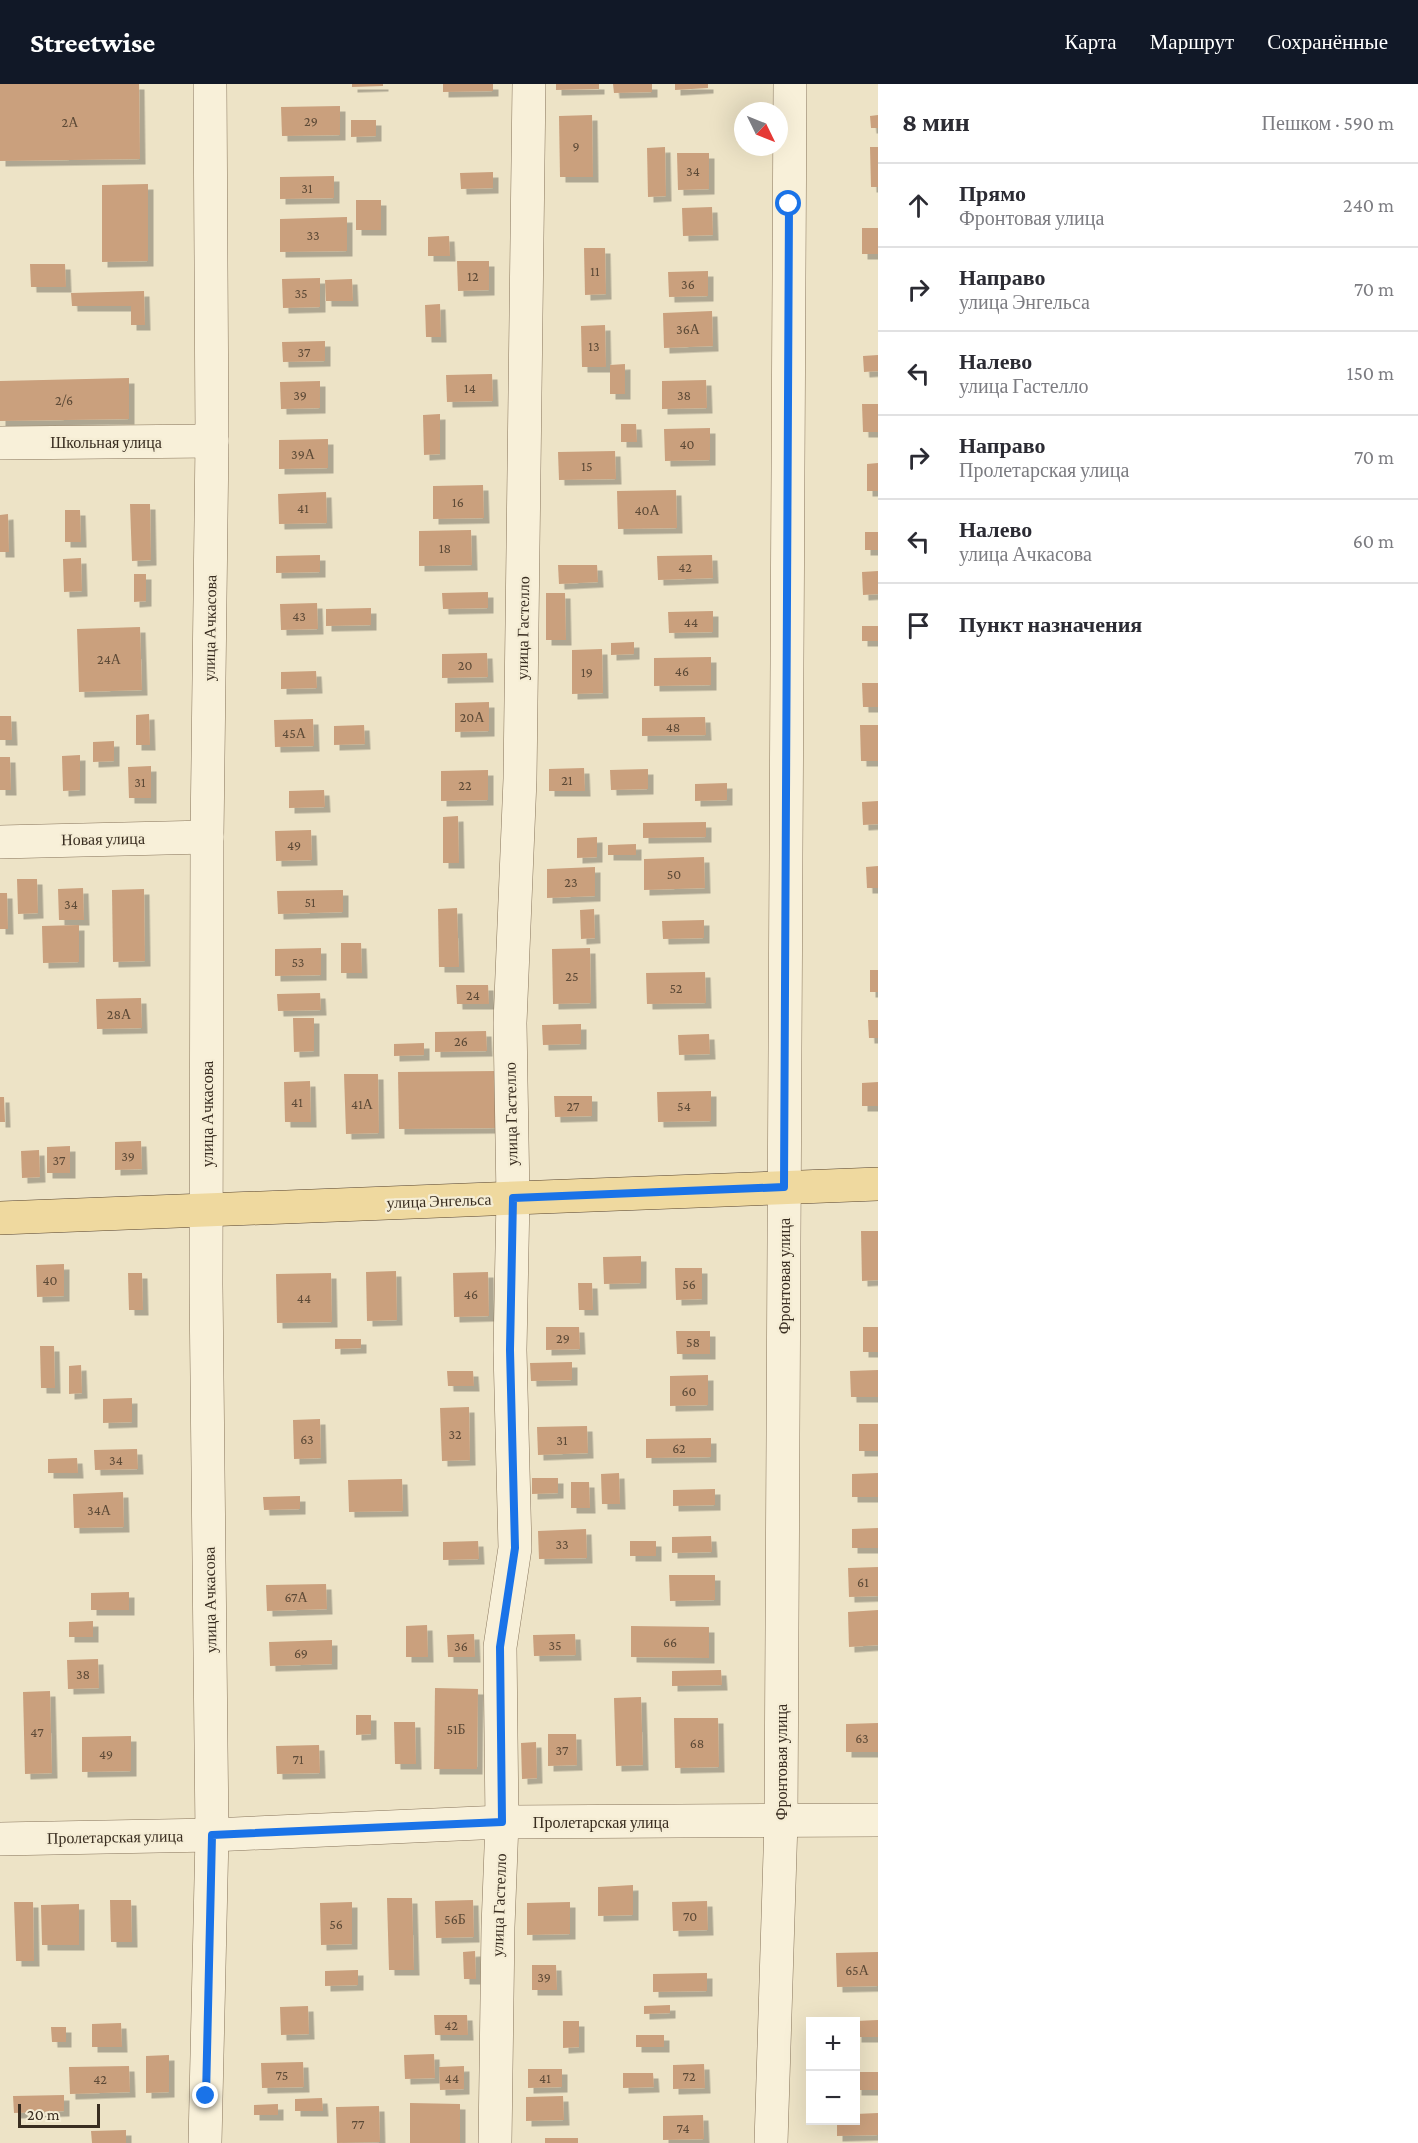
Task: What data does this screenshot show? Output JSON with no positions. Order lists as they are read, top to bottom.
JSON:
{
  "streets": {
    "main road": ["улица Энгельса"],
    "street": [
      "Школьная улица",
      "улица Ачкасова",
      "улица Гастелло",
      "Новая улица",
      "Фронтовая улица",
      "Пролетарская улица"
    ]
  },
  "crossings": [
    ["Школьная улица", "улица Ачкасова"],
    ["улица Ачкасова", "Новая улица"],
    ["улица Ачкасова", "улица Энгельса"],
    ["улица Ачкасова", "Пролетарская улица"],
    ["улица Гастелло", "улица Энгельса"],
    ["улица Гастелло", "Пролетарская улица"],
    ["улица Энгельса", "Фронтовая улица"],
    ["Фронтовая улица", "Пролетарская улица"]
  ],
  "house_numbers": [
    "29",
    "2А",
    "9",
    "34",
    "31",
    "33",
    "11",
    "12",
    "36",
    "35",
    "36А",
    "13",
    "37",
    "14",
    "39",
    "38",
    "2/6",
    "40",
    "39А",
    "15",
    "16",
    "41",
    "40А",
    "18",
    "42",
    "43",
    "44",
    "24А",
    "20",
    "46",
    "19",
    "20А",
    "48",
    "45А",
    "21",
    "31",
    "22",
    "49",
    "50",
    "23",
    "51",
    "34",
    "53",
    "25",
    "52",
    "24",
    "28А",
    "26",
    "41",
    "41А",
    "27",
    "54",
    "39",
    "37",
    "40",
    "56",
    "46",
    "44",
    "29",
    "58",
    "60",
    "32",
    "63",
    "31",
    "62",
    "34",
    "34А",
    "33",
    "61",
    "67А",
    "66",
    "35",
    "36",
    "69",
    "38",
    "51Б",
    "47",
    "63",
    "68",
    "37",
    "49",
    "71",
    "70",
    "56Б",
    "56",
    "65А",
    "39",
    "42",
    "75",
    "72",
    "44",
    "41",
    "42",
    "77",
    "74"
  ],
  "scale_bar": "20 m",
  "north": "bottom right",
  "page": {
    "header": "Streetwise",
    "nav": ["Карта", "Маршрут", "Сохранённые"],
    "heading": ["8 мин", "Пешком · 590 m"],
    "list": [
      ["Прямо", "Фронтовая улица", "240 m"],
      ["Направо", "улица Энгельса", "70 m"],
      ["Налево", "улица Гастелло", "150 m"],
      ["Направо", "Пролетарская улица", "70 m"],
      ["Налево", "улица Ачкасова", "60 m"],
      "Пункт назначения"
    ],
    "map_buttons": ["+", "−"],
    "scale": "20 m"
  }
}
